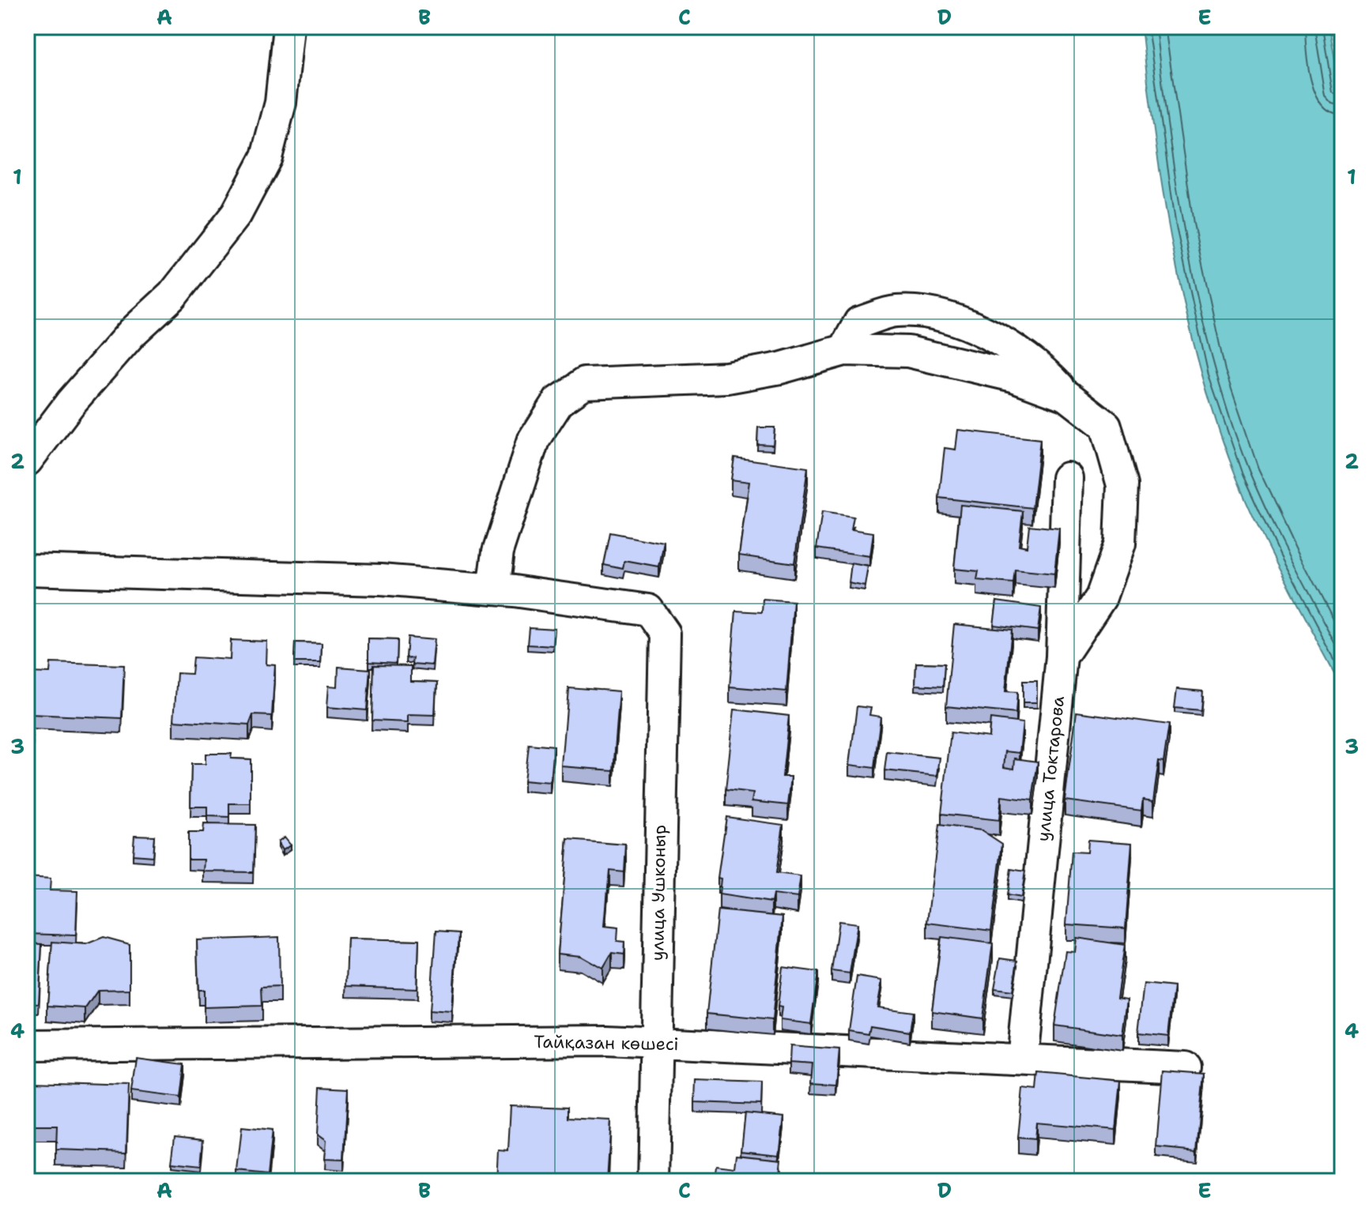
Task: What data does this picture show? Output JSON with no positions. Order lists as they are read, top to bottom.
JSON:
{
  "streets": {
    "street": ["улица Токтарова", "улица Ушконыр", "Тайқазан көшесі"]
  },
  "crossings": [
    ["улица Токтарова", "Тайқазан көшесі"],
    ["улица Ушконыр", "Тайқазан көшесі"]
  ],
  "grid": {
    "columns": [
      "A",
      "B",
      "C",
      "D",
      "E"
    ],
    "rows": [
      "1",
      "2",
      "3",
      "4"
    ]
  }
}
